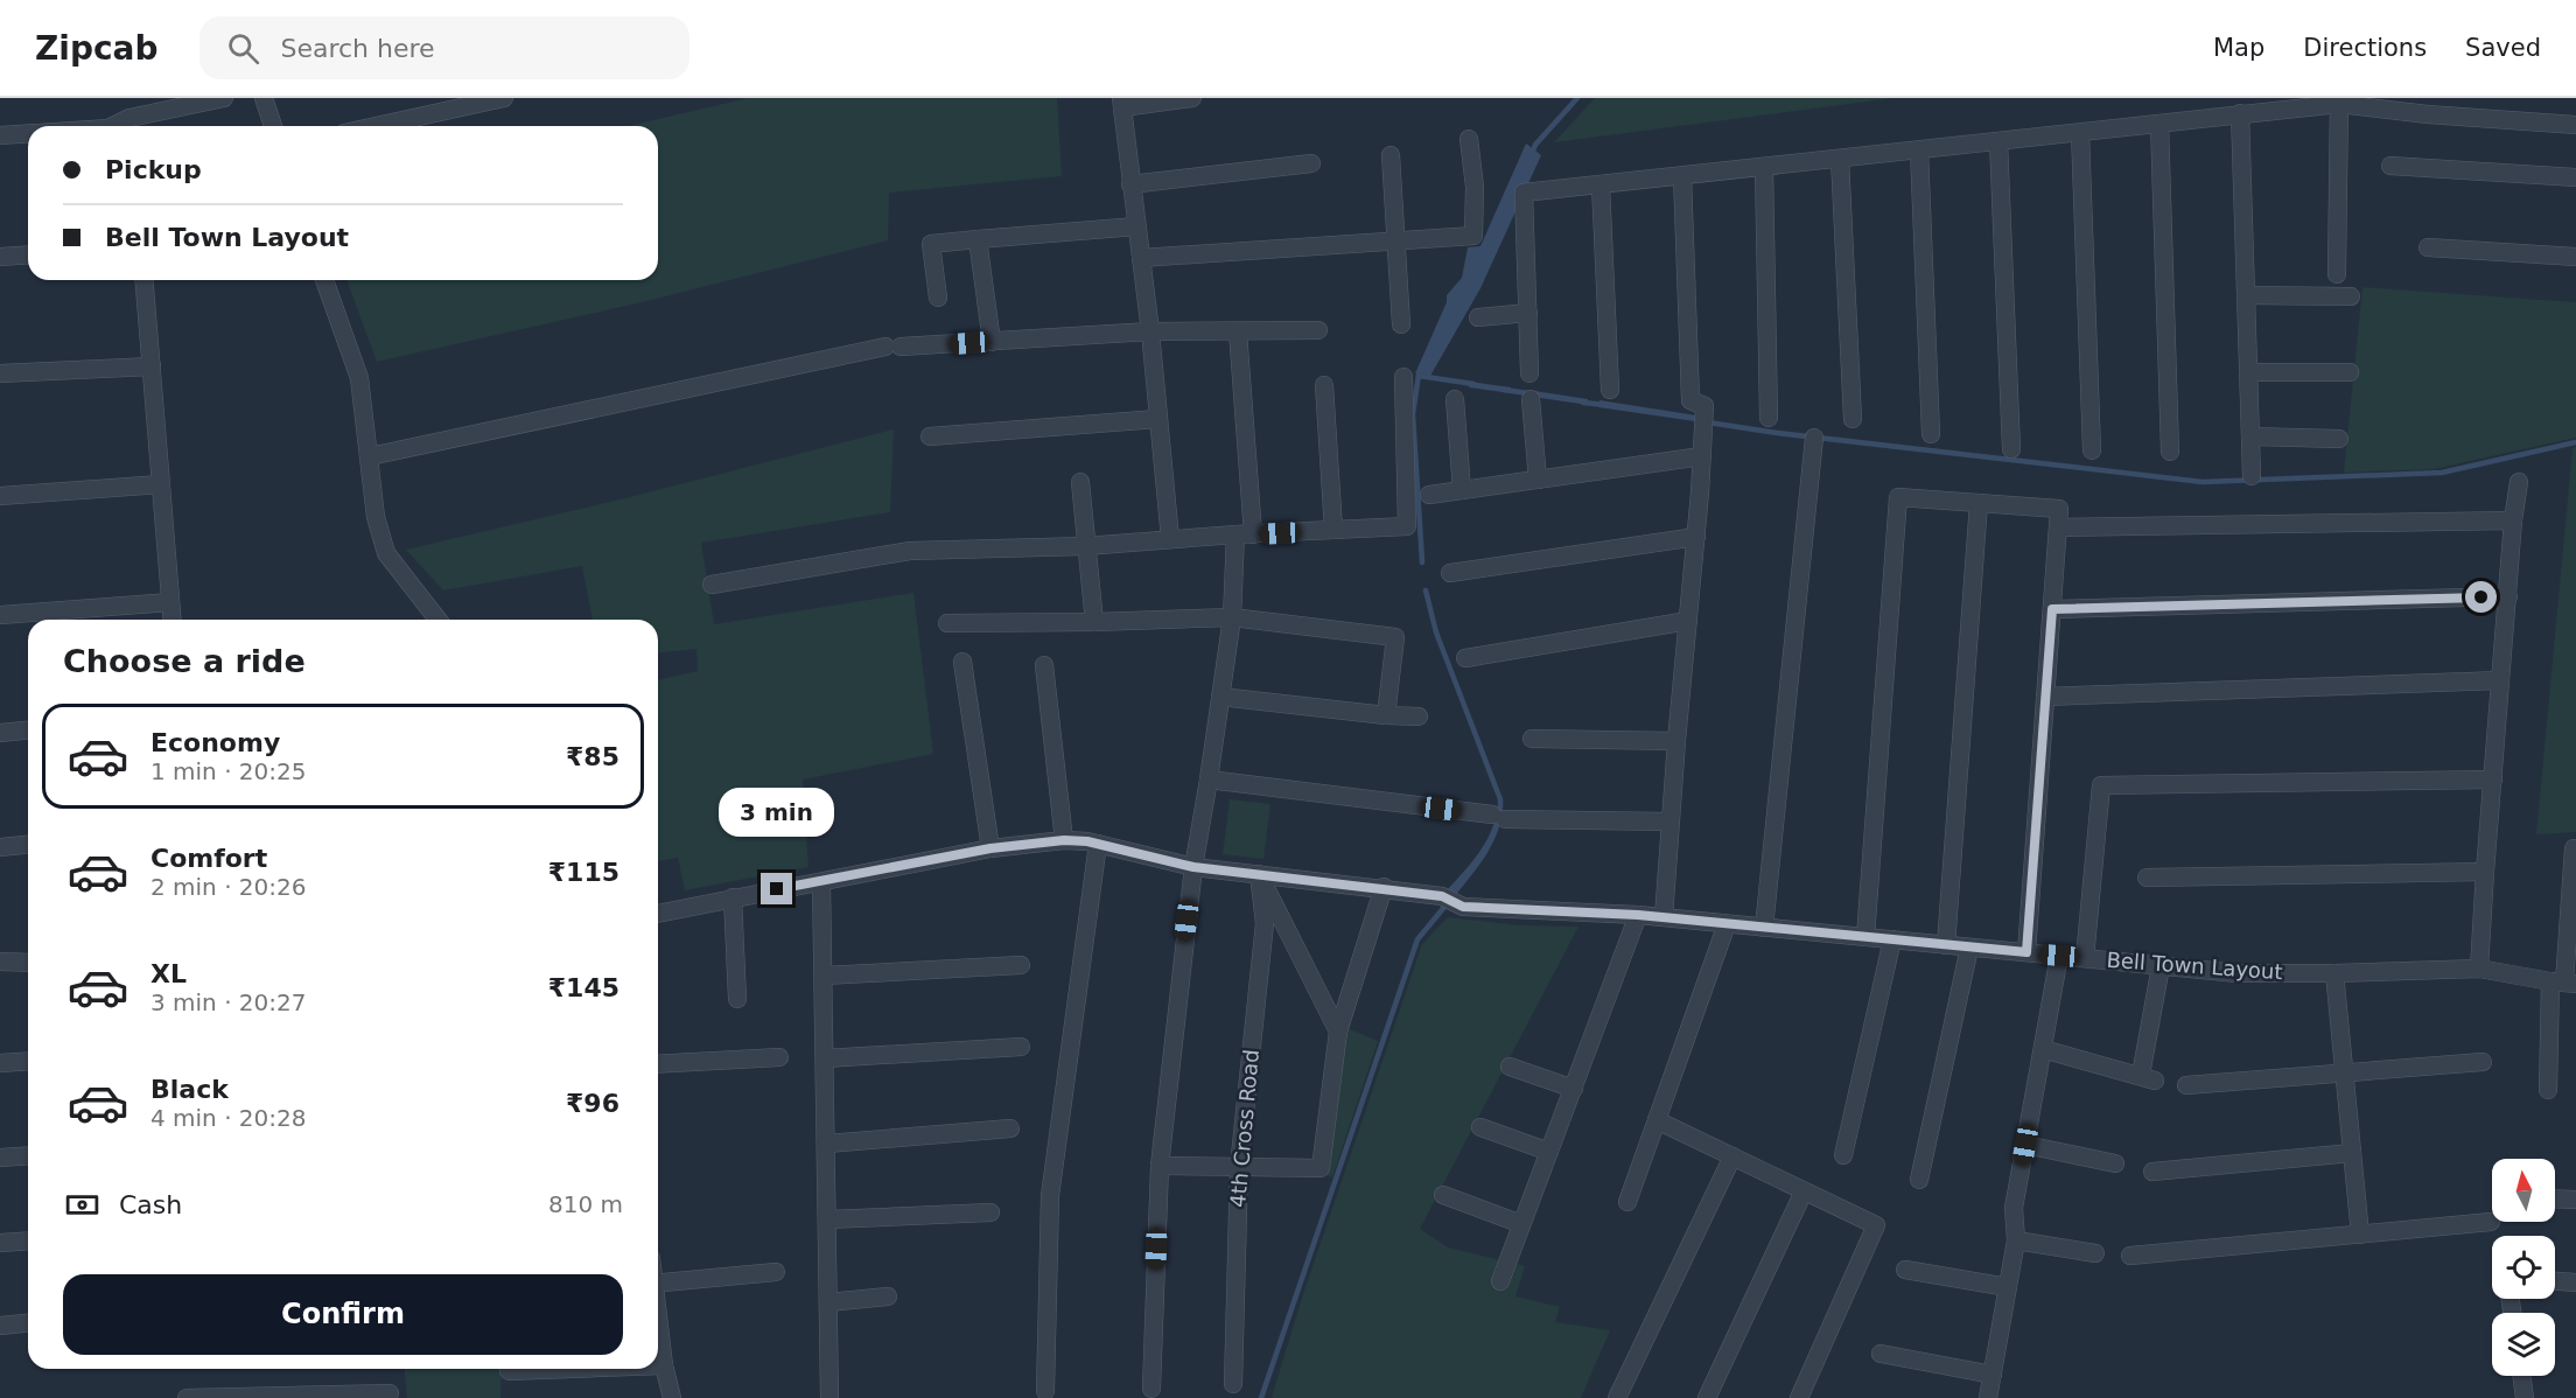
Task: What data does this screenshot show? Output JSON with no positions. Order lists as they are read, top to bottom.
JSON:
{
  "streets": {
    "street": ["Bell Town Layout", "4th Cross Road"]
  },
  "crossings": [
    ["Bell Town Layout", "4th Cross Road"]
  ],
  "north": "top",
  "page": {
    "header": "Zipcab",
    "search": "Search here",
    "nav": ["Map", "Directions", "Saved"],
    "banner": ["Pickup", "Bell Town Layout"],
    "heading": "Choose a ride",
    "list": [
      {
        "name": "Economy",
        "note": "1 min · 20:25",
        "value": "₹85"
      },
      {
        "name": "Comfort",
        "note": "2 min · 20:26",
        "value": "₹115"
      },
      {
        "name": "XL",
        "note": "3 min · 20:27",
        "value": "₹145"
      },
      {
        "name": "Black",
        "note": "4 min · 20:28",
        "value": "₹96"
      }
    ],
    "bubble": "3 min",
    "pay": ["Cash", "810 m"],
    "buttons": "Confirm"
  }
}
